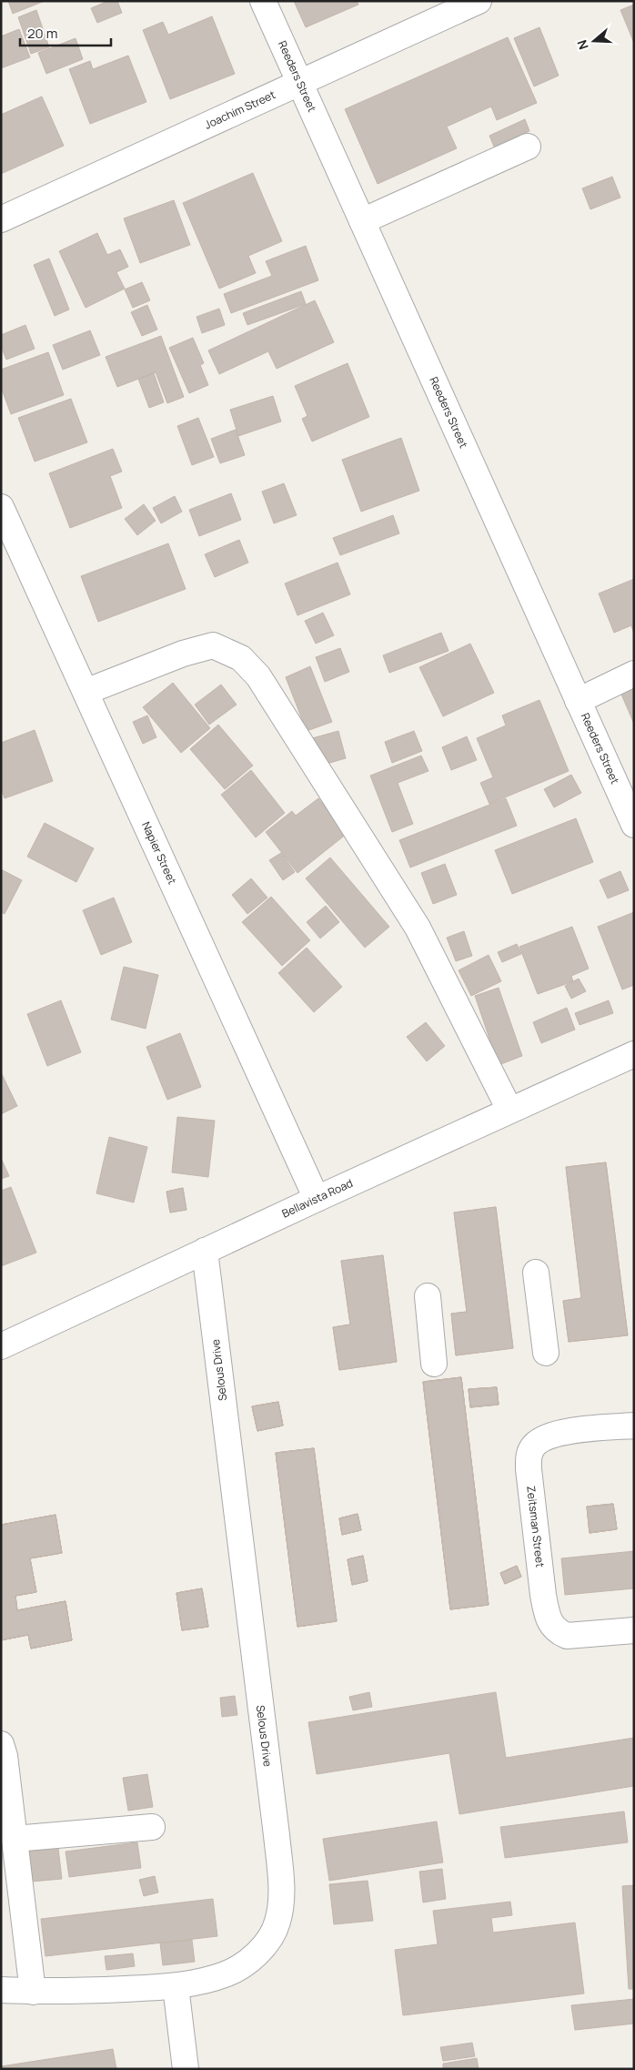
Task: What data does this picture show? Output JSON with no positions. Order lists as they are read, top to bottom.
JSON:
{
  "streets": {
    "street": [
      "Reeders Street",
      "Joachim Street",
      "Napier Street",
      "Bellavista Road",
      "Selous Drive",
      "Zeitsman Street"
    ]
  },
  "crossings": [
    ["Reeders Street", "Joachim Street"],
    ["Napier Street", "Bellavista Road"],
    ["Bellavista Road", "Selous Drive"]
  ],
  "scale_bar": "20 m",
  "north": "left"
}
